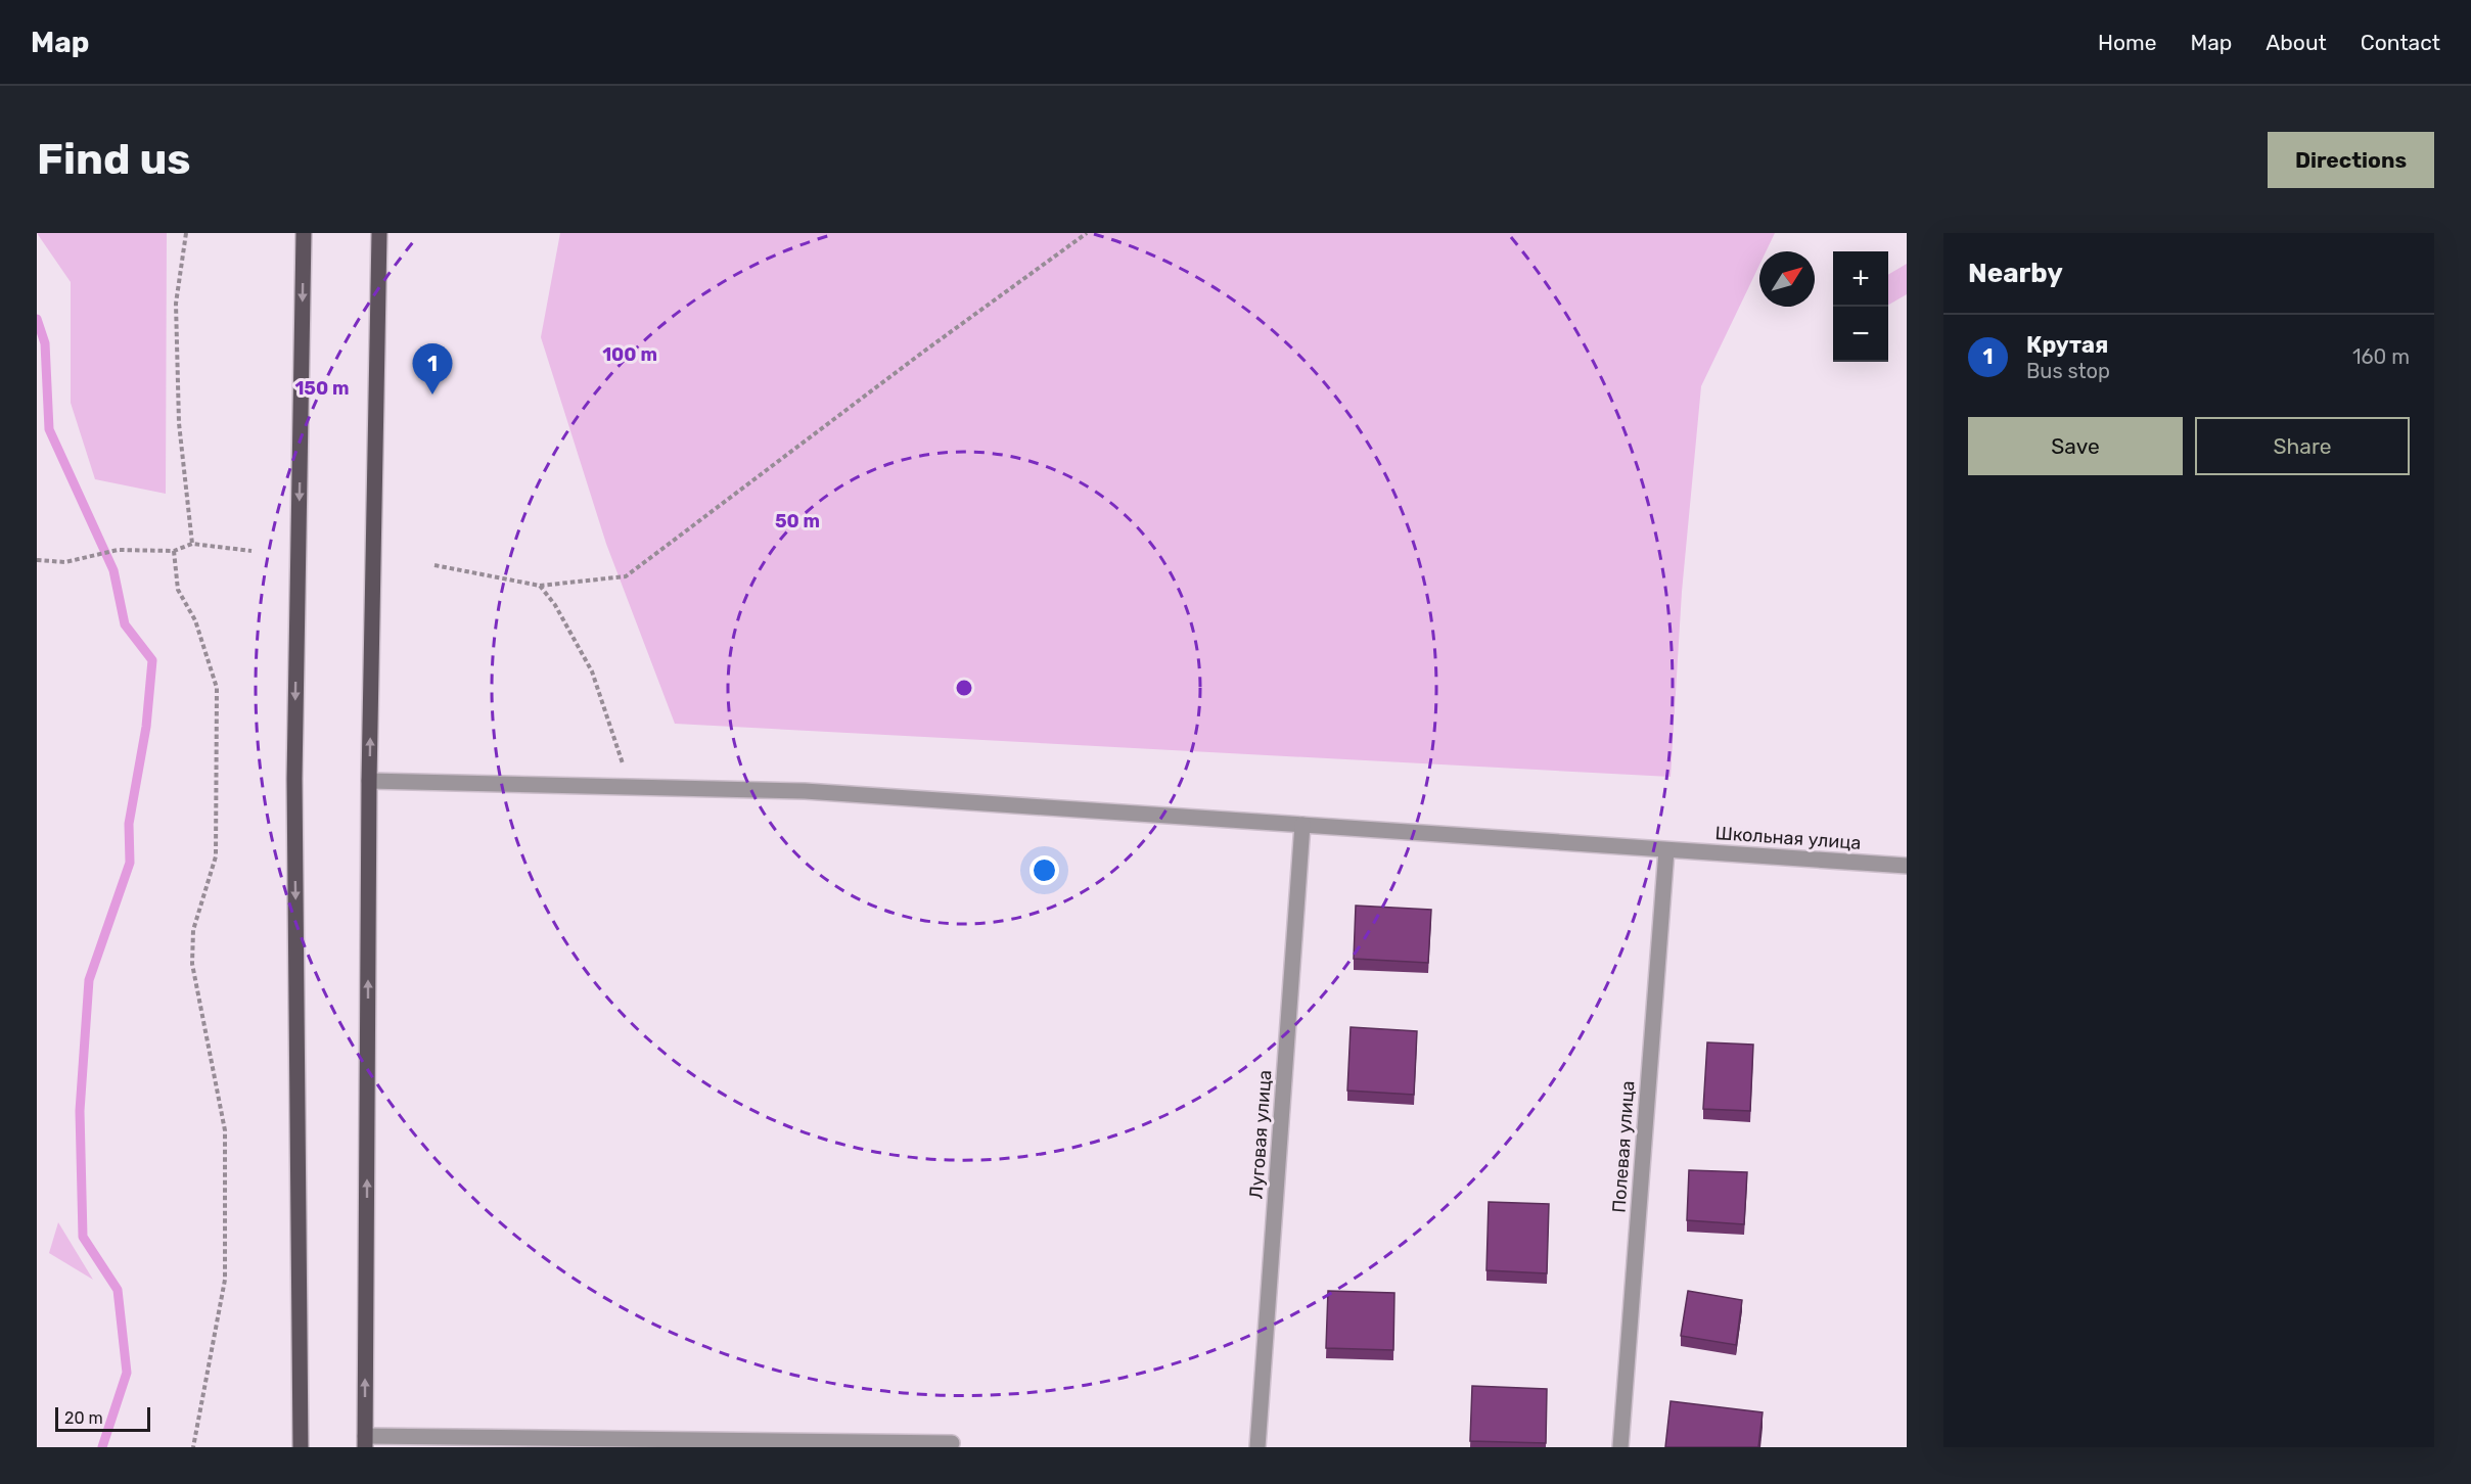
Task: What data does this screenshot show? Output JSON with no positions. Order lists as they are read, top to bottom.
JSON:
{
  "streets": {
    "street": ["Школьная улица", "Луговая улица", "Полевая улица"]
  },
  "crossings": [
    ["Школьная улица", "Луговая улица"],
    ["Школьная улица", "Полевая улица"]
  ],
  "scale_bar": "20 m",
  "north": "top right",
  "page": {
    "header": "Map",
    "nav": [
      "Home",
      "Map",
      "About",
      "Contact"
    ],
    "buttons": [
      "Directions",
      ["Save", "Share"]
    ],
    "title": "Find us",
    "heading": "Nearby",
    "map_buttons": ["+", "−"],
    "list": [
      {
        "mark": "1",
        "name": "Крутая",
        "note": "Bus stop",
        "value": "160 m"
      }
    ],
    "pins": "1",
    "scale": "20 m"
  },
  "rings": ["100 m", "150 m", "50 m"]
}
